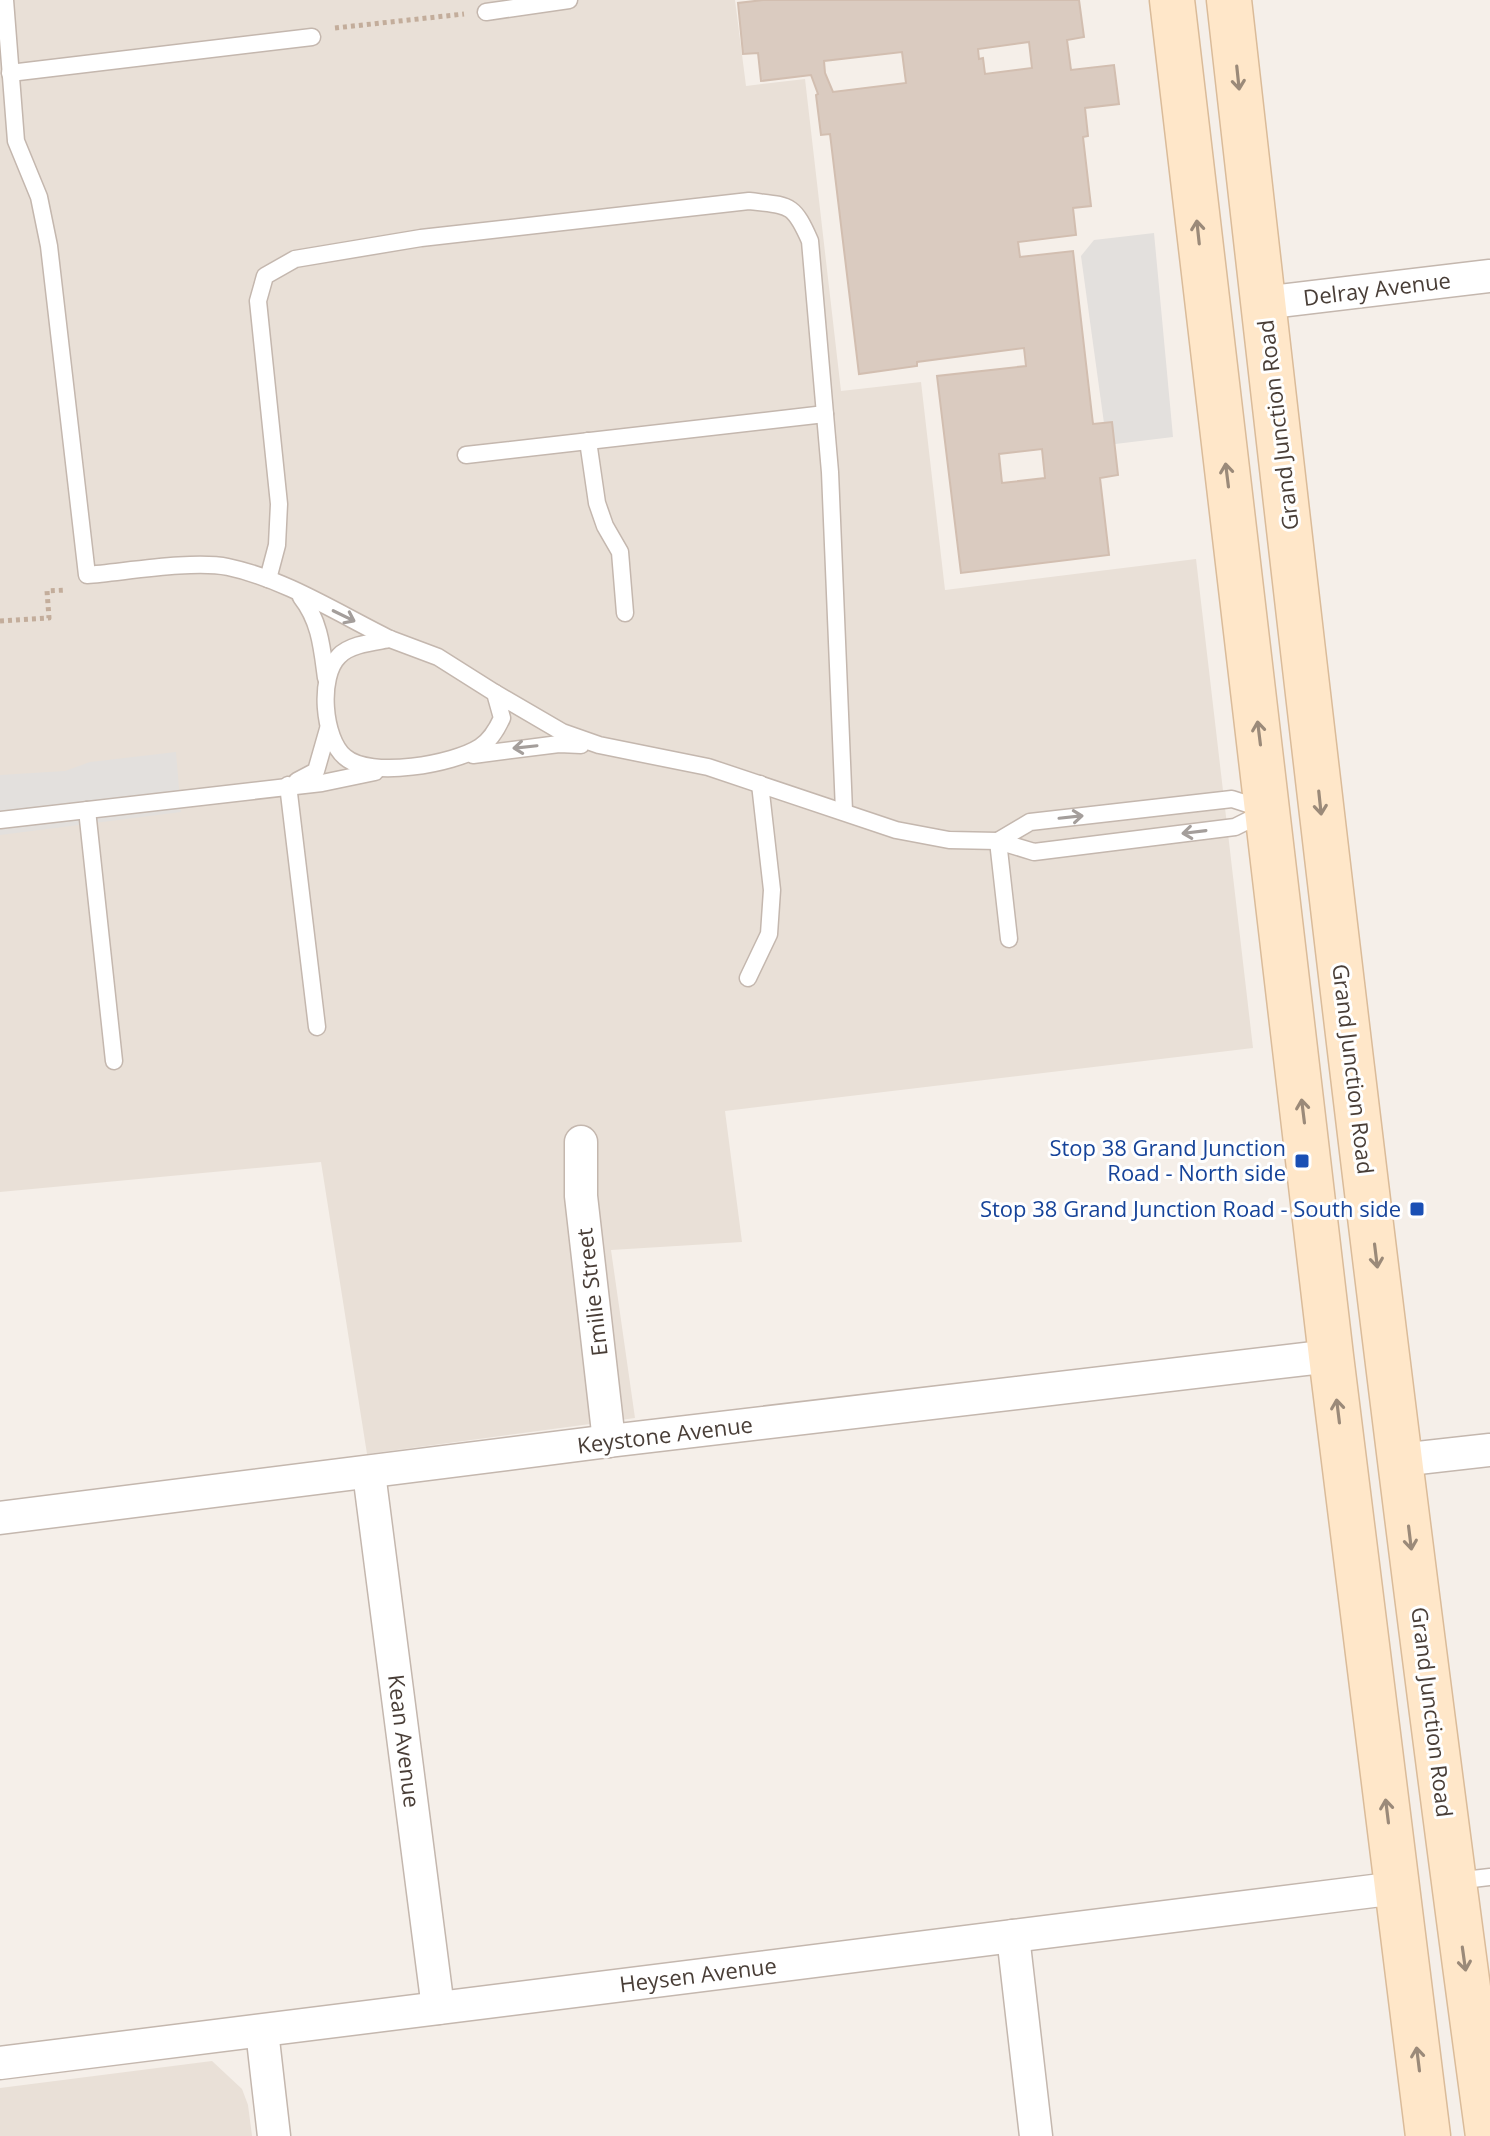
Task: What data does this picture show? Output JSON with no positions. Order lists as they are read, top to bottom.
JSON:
{
  "streets": {
    "main road": ["Grand Junction Road"],
    "street": [
      "Delray Avenue",
      "Emilie Street",
      "Keystone Avenue",
      "Kean Avenue",
      "Heysen Avenue"
    ]
  },
  "crossings": [
    ["Delray Avenue", "Grand Junction Road"],
    ["Emilie Street", "Keystone Avenue"],
    ["Keystone Avenue", "Kean Avenue"],
    ["Kean Avenue", "Heysen Avenue"]
  ],
  "places": {
    "transit": ["Stop 38 Grand Junction Road - North side", "Stop 38 Grand Junction Road - South side"]
  }
}
